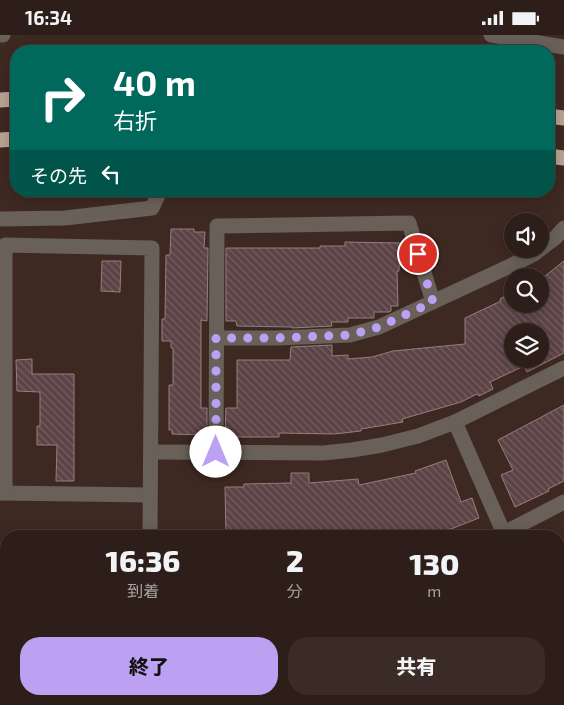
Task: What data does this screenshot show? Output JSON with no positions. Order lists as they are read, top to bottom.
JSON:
{
  "page": {
    "status": "16:34",
    "turn": ["40 m", "右折"],
    "then": "その先",
    "eta": [
      "16:36",
      "到着",
      "2",
      "分",
      "130",
      "m"
    ],
    "buttons": ["終了", "共有"]
  }
}
